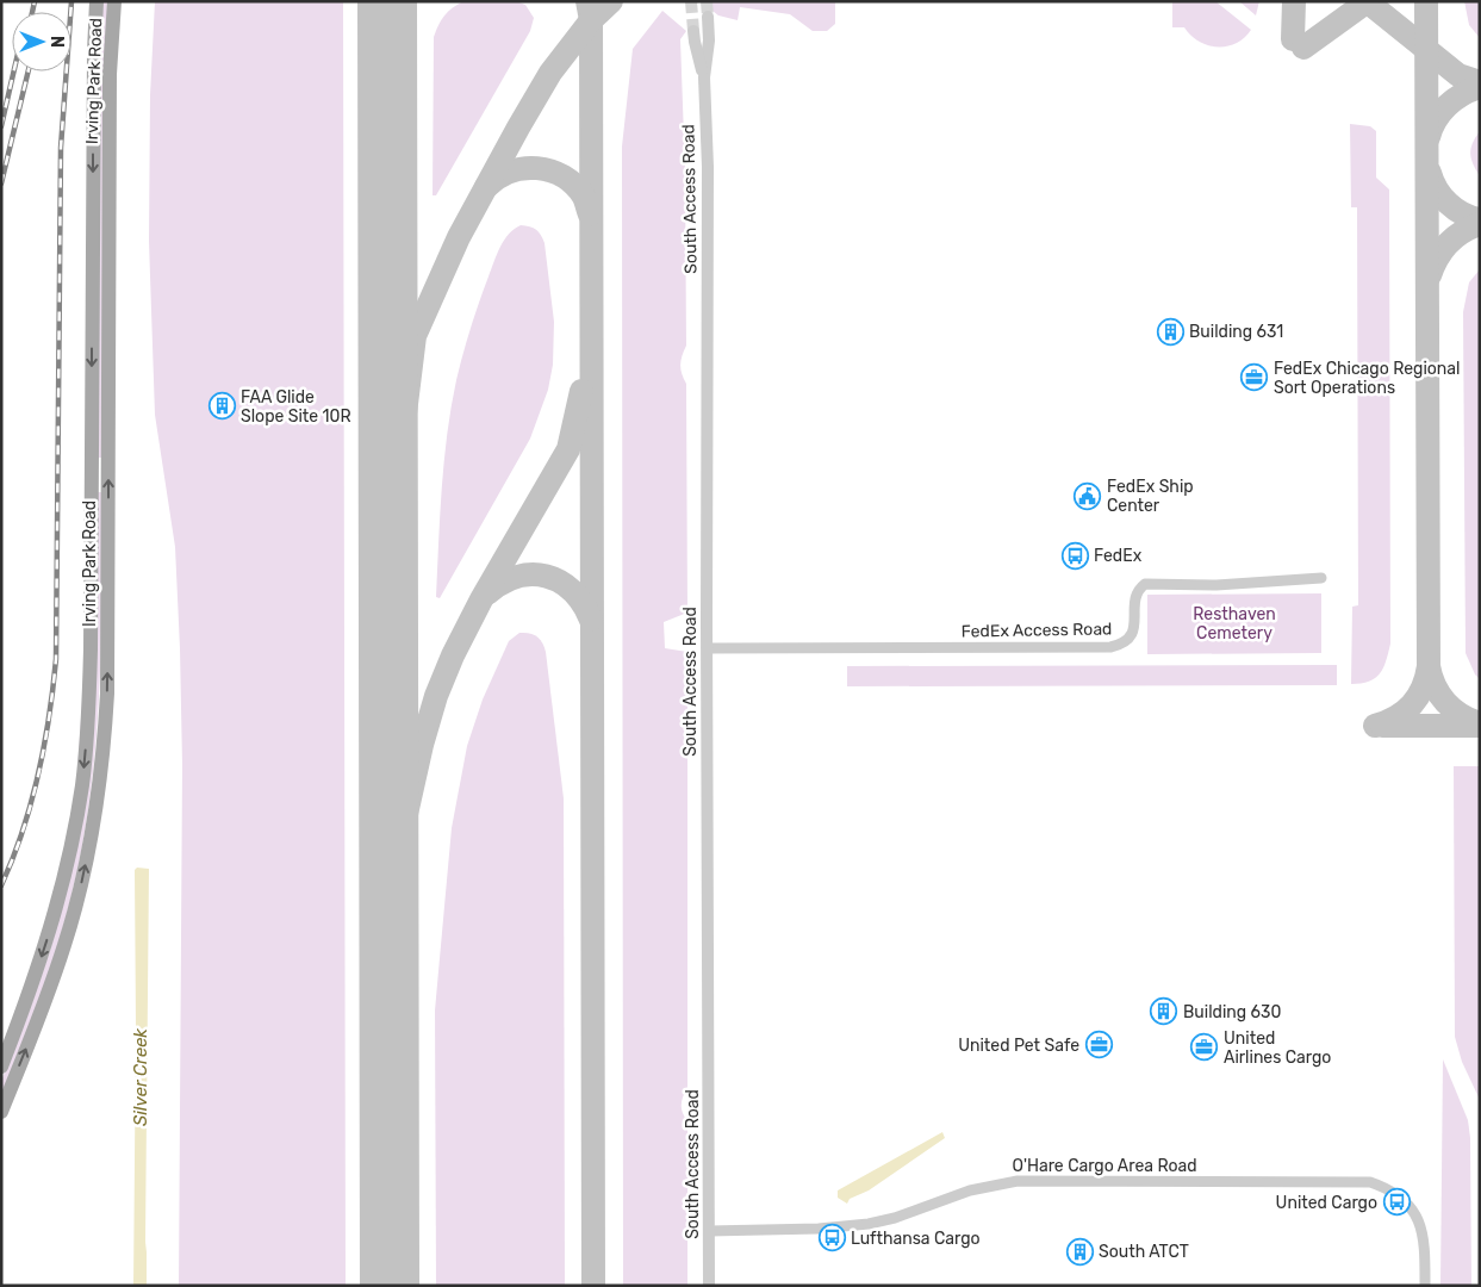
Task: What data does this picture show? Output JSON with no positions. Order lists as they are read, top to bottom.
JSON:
{
  "streets": {
    "main road": ["Irving Park Road"],
    "street": ["South Access Road", "FedEx Access Road", "O'Hare Cargo Area Road"]
  },
  "crossings": [
    ["South Access Road", "FedEx Access Road"],
    ["South Access Road", "O'Hare Cargo Area Road"]
  ],
  "water": ["Silver Creek"],
  "parks": ["Resthaven Cemetery"],
  "places": {
    "building": [
      "Building 631",
      "FAA Glide Slope Site 10R",
      "Building 630",
      "South ATCT"
    ],
    "office": ["FedEx Chicago Regional Sort Operations", "United Pet Safe", "United Airlines Cargo"],
    "public building": ["FedEx Ship Center"],
    "bus stop": ["FedEx", "United Cargo", "Lufthansa Cargo"]
  },
  "north": "right"
}
